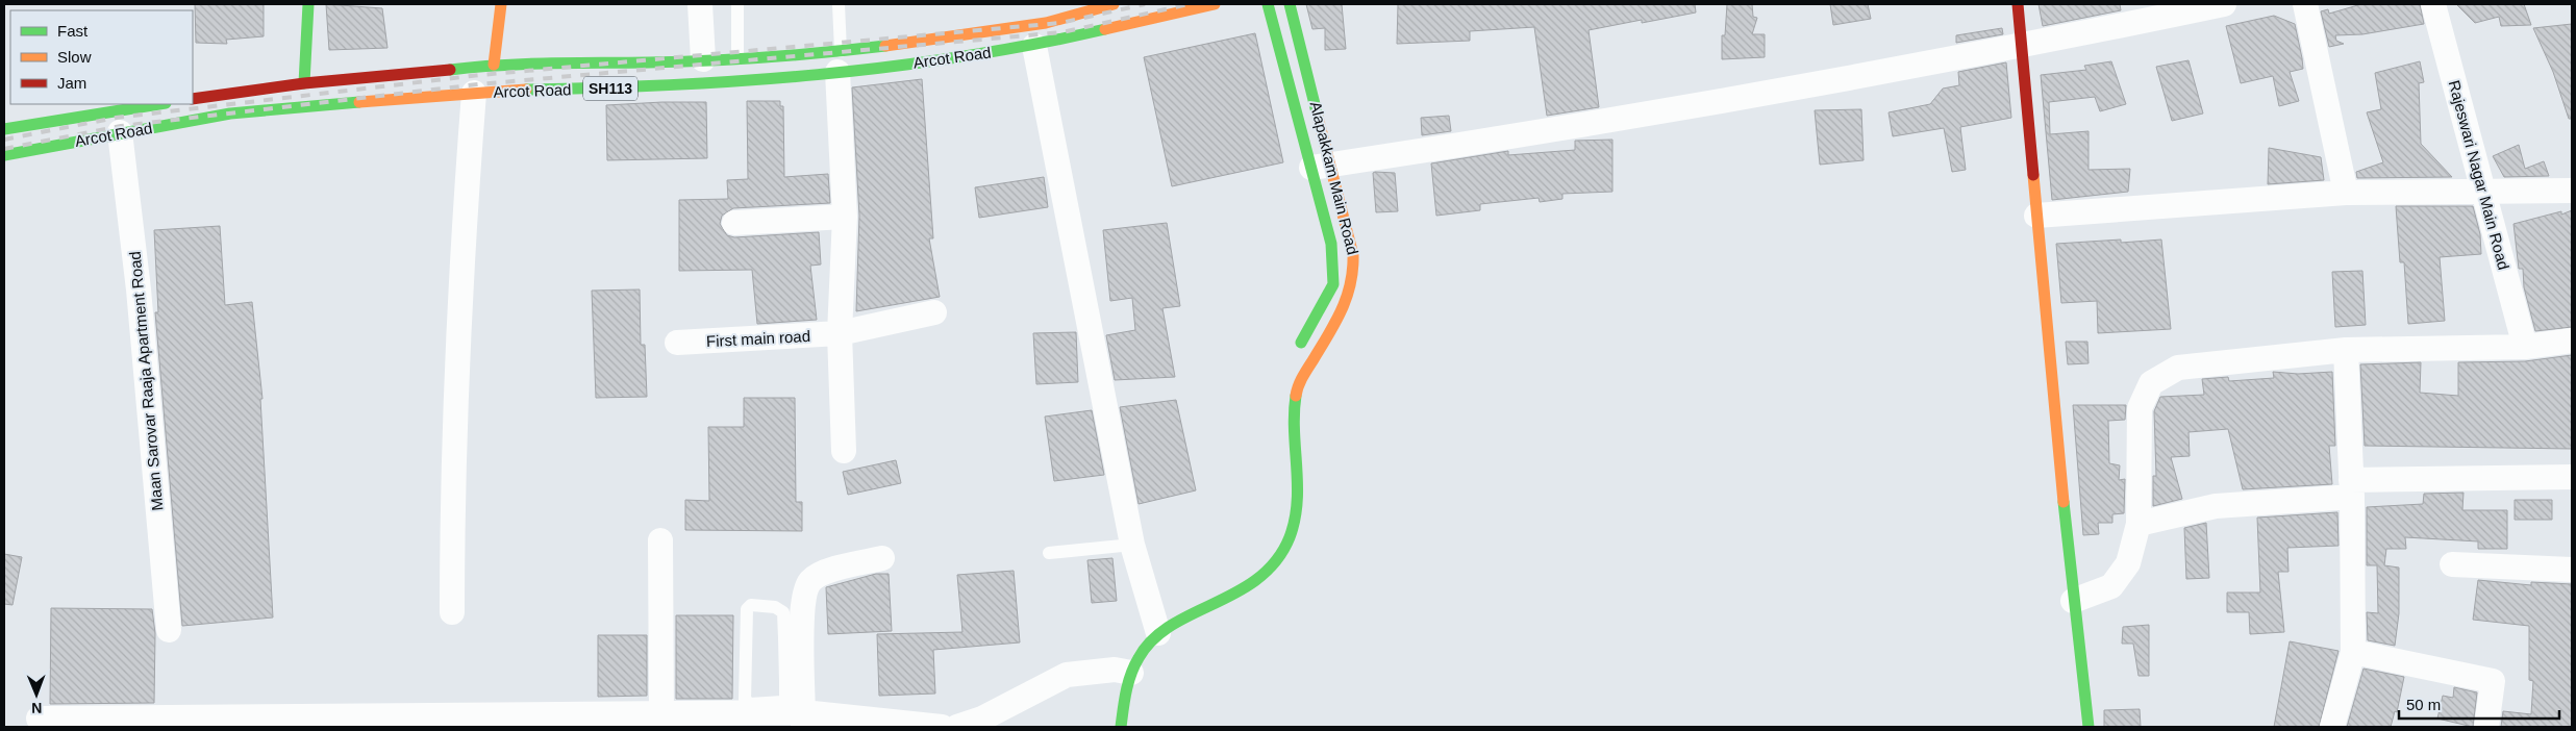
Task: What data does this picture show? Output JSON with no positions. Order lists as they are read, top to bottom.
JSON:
{
  "streets": {
    "main road": ["Arcot Road", "SH113", "Alapakkam Main Road"],
    "street": ["Rajeswari Nagar Main Road", "First main road", "Maan Sarovar Raaja Apartment Road"]
  },
  "crossings": [
    ["Arcot Road", "Maan Sarovar Raaja Apartment Road"]
  ],
  "legend": ["Fast", "Slow", "Jam"],
  "scale_bar": "50 m",
  "north": "bottom"
}
